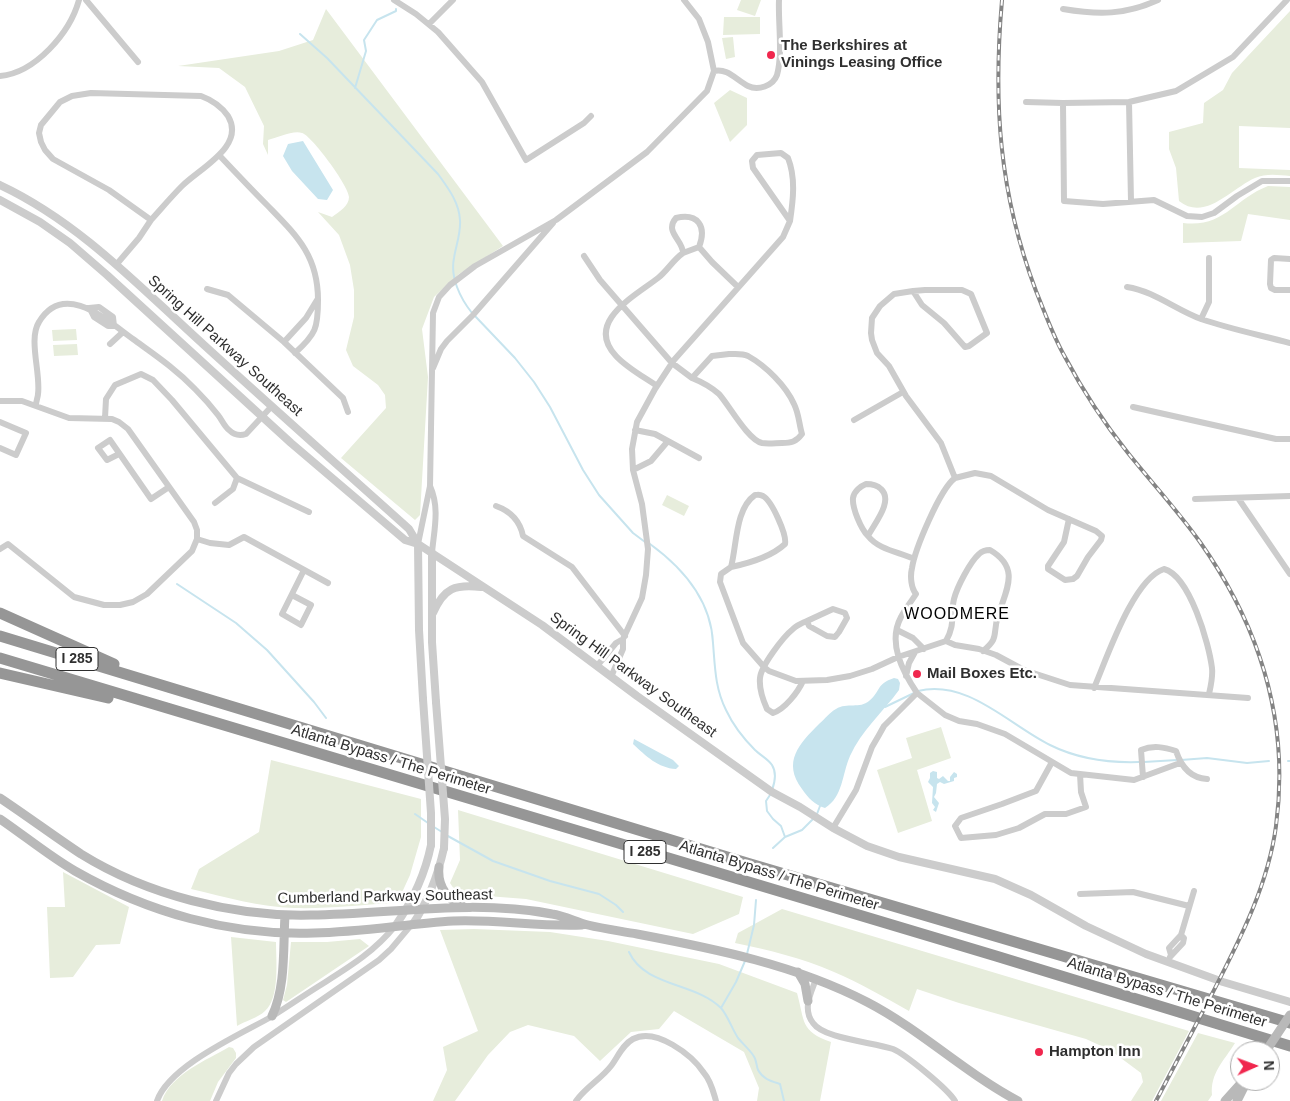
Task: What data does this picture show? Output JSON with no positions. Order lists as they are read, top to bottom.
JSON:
{
  "streets": {
    "highway": ["I 285", "Atlanta Bypass / The Perimeter"],
    "main road": ["Cumberland Parkway Southeast"],
    "street": ["Spring Hill Parkway Southeast"]
  },
  "districts": ["WOODMERE"],
  "places": ["The Berkshires at Vinings Leasing Office", "Mail Boxes Etc.", "Hampton Inn"],
  "north": "right"
}
